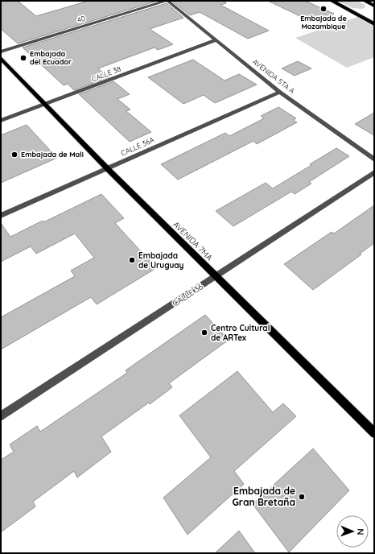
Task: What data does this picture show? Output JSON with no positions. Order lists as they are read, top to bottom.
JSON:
{
  "streets": {
    "main road": ["AVENIDA 7MA"],
    "street": [
      "40",
      "CALLE 38",
      "AVENIDA 5TA A",
      "CALLE 36A",
      "CALLE 36"
    ]
  },
  "crossings": [
    ["40", "AVENIDA 5TA A"],
    ["CALLE 38", "AVENIDA 5TA A"],
    ["CALLE 38", "AVENIDA 7MA"],
    ["AVENIDA 5TA A", "CALLE 36A"],
    ["CALLE 36A", "AVENIDA 7MA"],
    ["AVENIDA 7MA", "CALLE 36"]
  ],
  "places": [
    "Embajada de Mozambique",
    "Embajada del Ecuador",
    "Embajada de Mali",
    "Embajada de Uruguay",
    "Centro Cultural de ARTex",
    "Embajada de Gran Bretaña"
  ],
  "north": "right"
}
